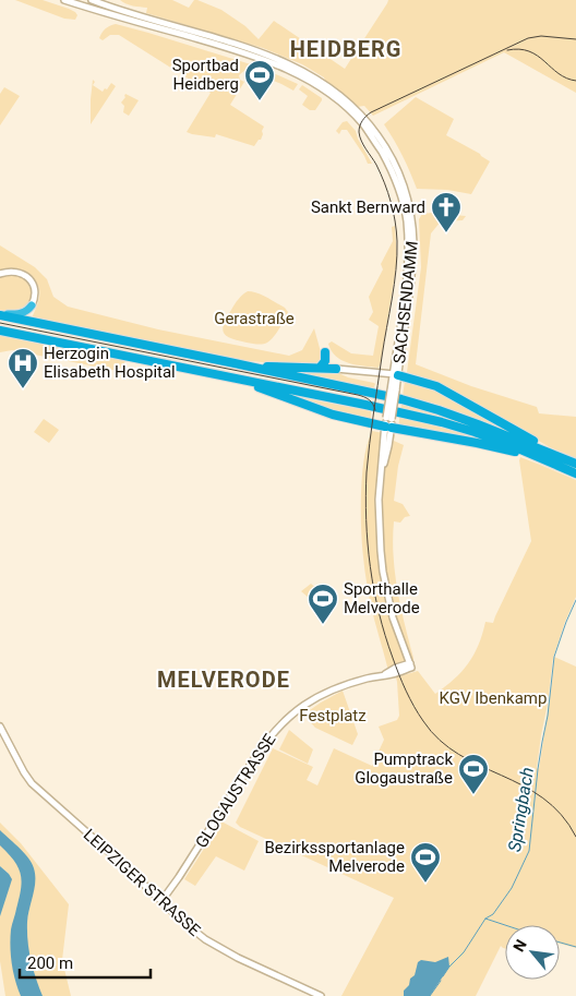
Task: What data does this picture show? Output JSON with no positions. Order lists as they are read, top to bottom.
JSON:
{
  "streets": {
    "street": ["SACHSENDAMM", "GLOGAUSTRASSE", "LEIPZIGER STRASSE"]
  },
  "crossings": [
    ["SACHSENDAMM", "GLOGAUSTRASSE"],
    ["GLOGAUSTRASSE", "LEIPZIGER STRASSE"]
  ],
  "districts": ["HEIDBERG", "MELVERODE"],
  "water": ["Springbach"],
  "parks": ["Gerastraße", "KGV Ibenkamp", "Festplatz"],
  "places": {
    "sports": [
      "Sportbad Heidberg",
      "Sporthalle Melverode",
      "Pumptrack Glogaustraße",
      "Bezirkssportanlage Melverode"
    ],
    "church": ["Sankt Bernward"],
    "hospital": ["Herzogin Elisabeth Hospital"]
  },
  "scale_bar": "200 m",
  "north": "top left"
}
